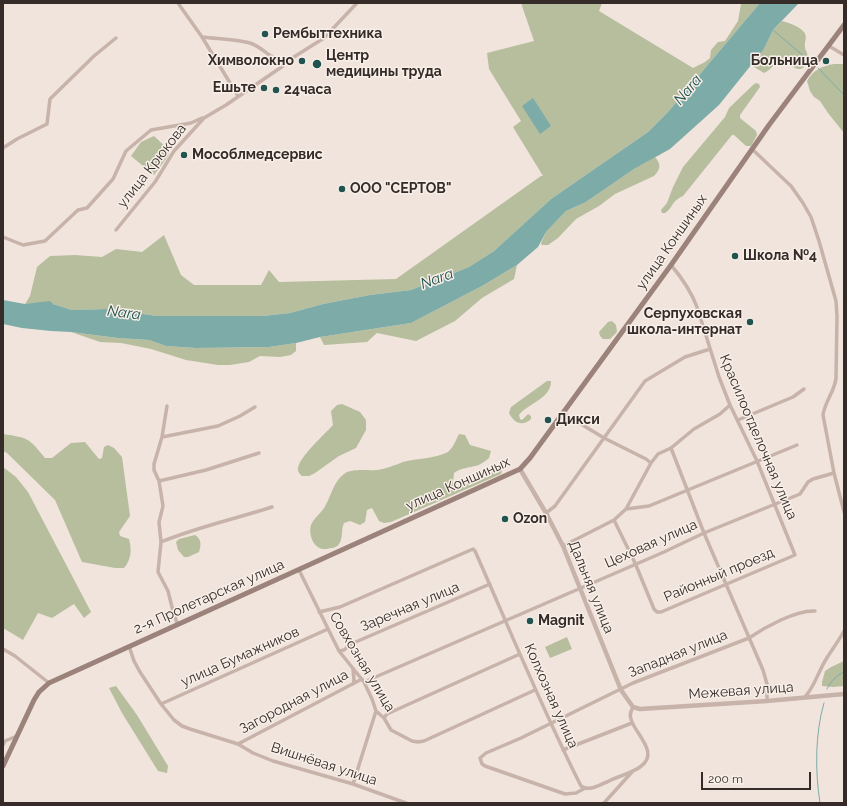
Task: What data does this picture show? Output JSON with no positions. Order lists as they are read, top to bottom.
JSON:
{
  "streets": {
    "main road": ["улица Коншиных", "2-я Пролетарская улица"],
    "street": [
      "улица Крюкова",
      "Красилоотделочная улица",
      "Цеховая улица",
      "Районный проезд",
      "Дальняя улица",
      "Заречная улица",
      "Западная улица",
      "улица Бумажников",
      "Совхозная улица",
      "Межевая улица",
      "Колхозная улица",
      "Загородная улица",
      "Вишнёвая улица"
    ]
  },
  "crossings": [
    ["улица Коншиных", "Красилоотделочная улица"],
    ["улица Коншиных", "Дальняя улица"],
    ["улица Коншиных", "2-я Пролетарская улица"],
    ["улица Коншиных", "Совхозная улица"],
    ["Красилоотделочная улица", "Цеховая улица"],
    ["Красилоотделочная улица", "Районный проезд"],
    ["Цеховая улица", "Районный проезд"],
    ["Цеховая улица", "Дальняя улица"],
    ["Цеховая улица", "Совхозная улица"],
    ["Цеховая улица", "Колхозная улица"],
    ["Цеховая улица", "Загородная улица"],
    ["Дальняя улица", "Западная улица"],
    ["Дальняя улица", "Межевая улица"],
    ["2-я Пролетарская улица", "Совхозная улица"],
    ["2-я Пролетарская улица", "Вишнёвая улица"],
    ["Заречная улица", "Совхозная улица"],
    ["Заречная улица", "Колхозная улица"],
    ["Западная улица", "Колхозная улица"],
    ["улица Бумажников", "Совхозная улица"],
    ["улица Бумажников", "Вишнёвая улица"],
    ["Совхозная улица", "Колхозная улица"],
    ["Совхозная улица", "Загородная улица"],
    ["Загородная улица", "Вишнёвая улица"]
  ],
  "water": ["Nara"],
  "places": [
    "Рембыттехника",
    "Химволокно",
    "Больница",
    "Центр медицины труда",
    "Ешьте",
    "24часа",
    "Мособлмедсервис",
    "ООО \"СЕРТОВ\"",
    "Школа №4",
    "Серпуховская школа-интернат",
    "Дикси",
    "Ozon",
    "Magnit"
  ],
  "scale_bar": "200 m"
}
